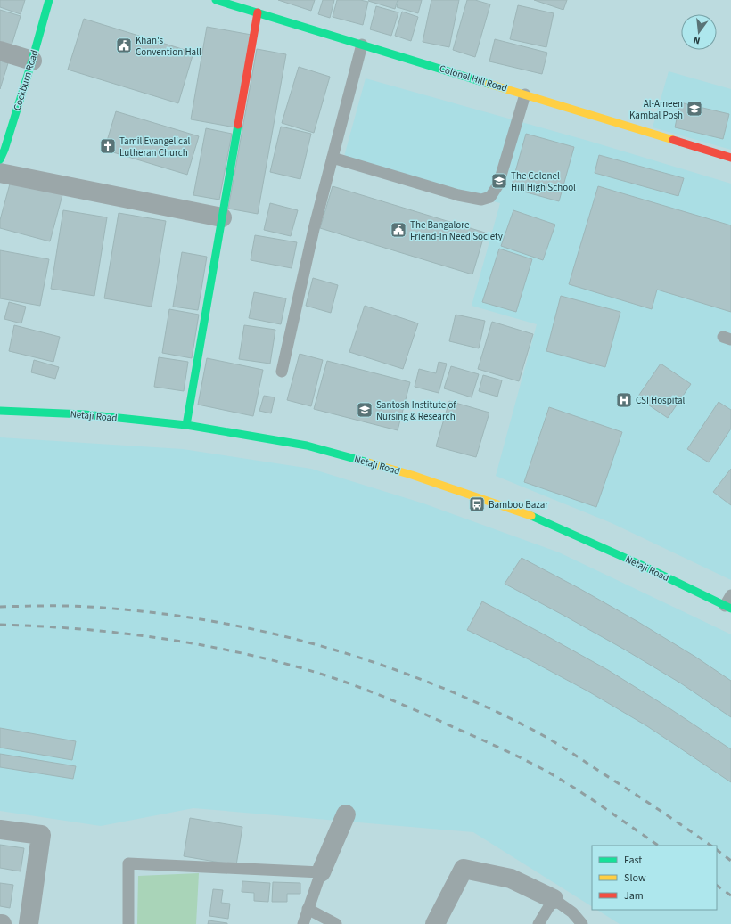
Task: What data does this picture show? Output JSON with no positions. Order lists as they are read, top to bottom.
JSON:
{
  "streets": {
    "street": ["Colonel Hill Road", "Cockburn Road", "Netaji Road"]
  },
  "places": {
    "public building": ["Khan's Convention Hall", "The Bangalore Friend-In Need Society"],
    "school or university": ["Al-Ameen Kambal Posh", "The Colonel Hill High School", "Santosh Institute of Nursing & Research"],
    "church": ["Tamil Evangelical Lutheran Church"],
    "hospital": ["CSI Hospital"],
    "bus stop": ["Bamboo Bazar"]
  },
  "legend": ["Fast", "Slow", "Jam"],
  "north": "bottom"
}
